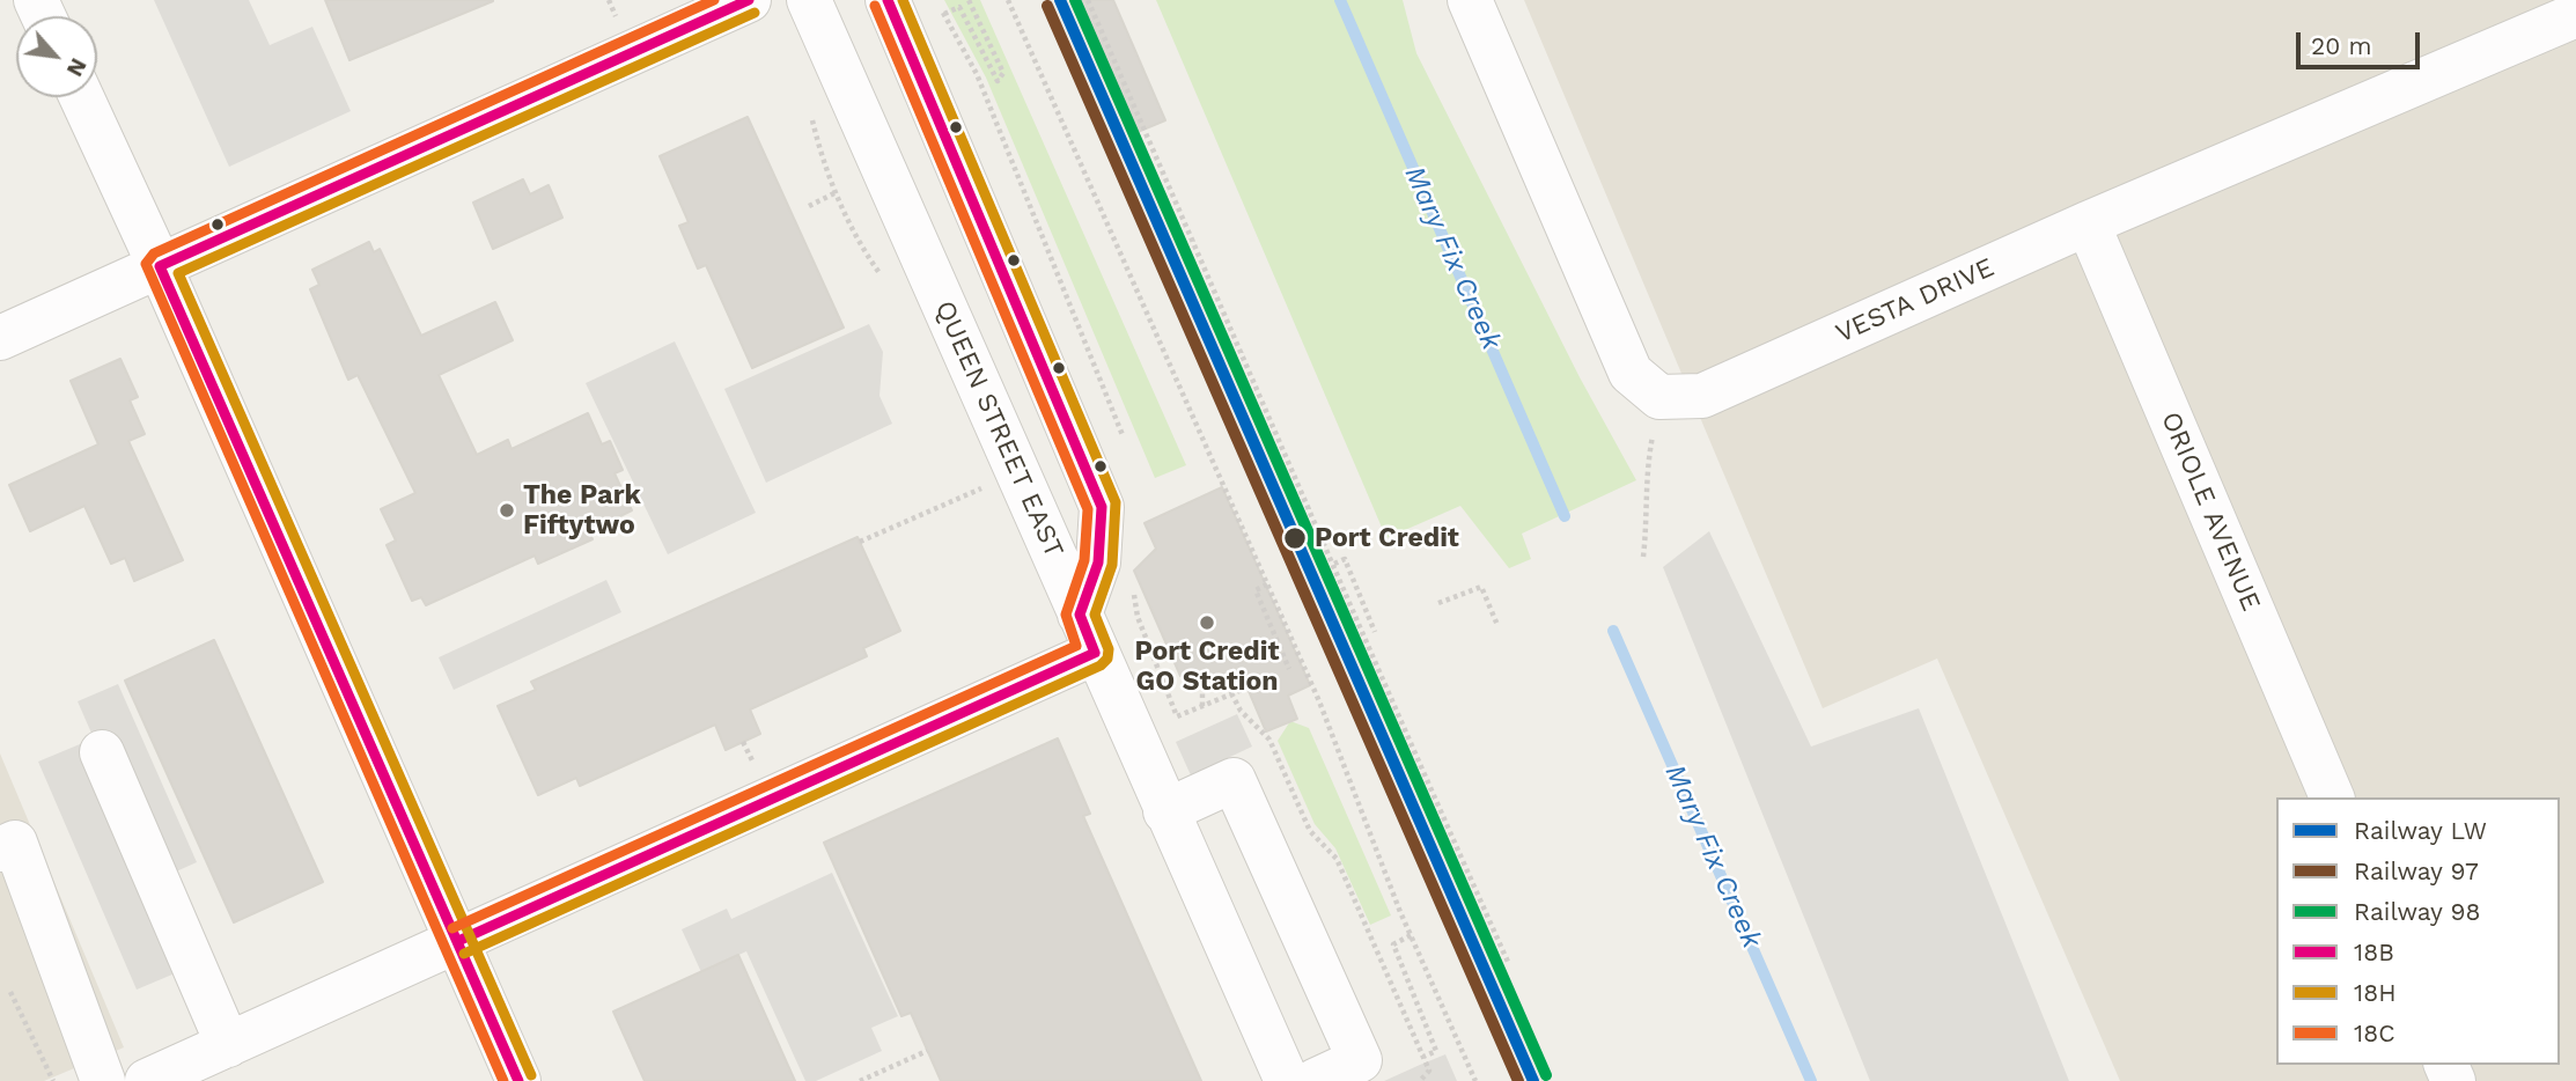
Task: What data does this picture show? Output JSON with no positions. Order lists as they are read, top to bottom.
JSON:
{
  "streets": {
    "street": ["VESTA DRIVE", "QUEEN STREET EAST", "ORIOLE AVENUE"]
  },
  "crossings": [
    ["VESTA DRIVE", "ORIOLE AVENUE"]
  ],
  "water": ["Mary Fix Creek"],
  "places": ["The Park Fiftytwo", "Port Credit", "Port Credit GO Station"],
  "lines": [
    "rail line LW",
    "rail line 98",
    "transit line 18B",
    "transit line 18H",
    "transit line 18C",
    "rail line 97"
  ],
  "legend": [
    "Railway LW",
    "Railway 97",
    "Railway 98",
    "18B",
    "18H",
    "18C"
  ],
  "scale_bar": "20 m",
  "north": "bottom right"
}
